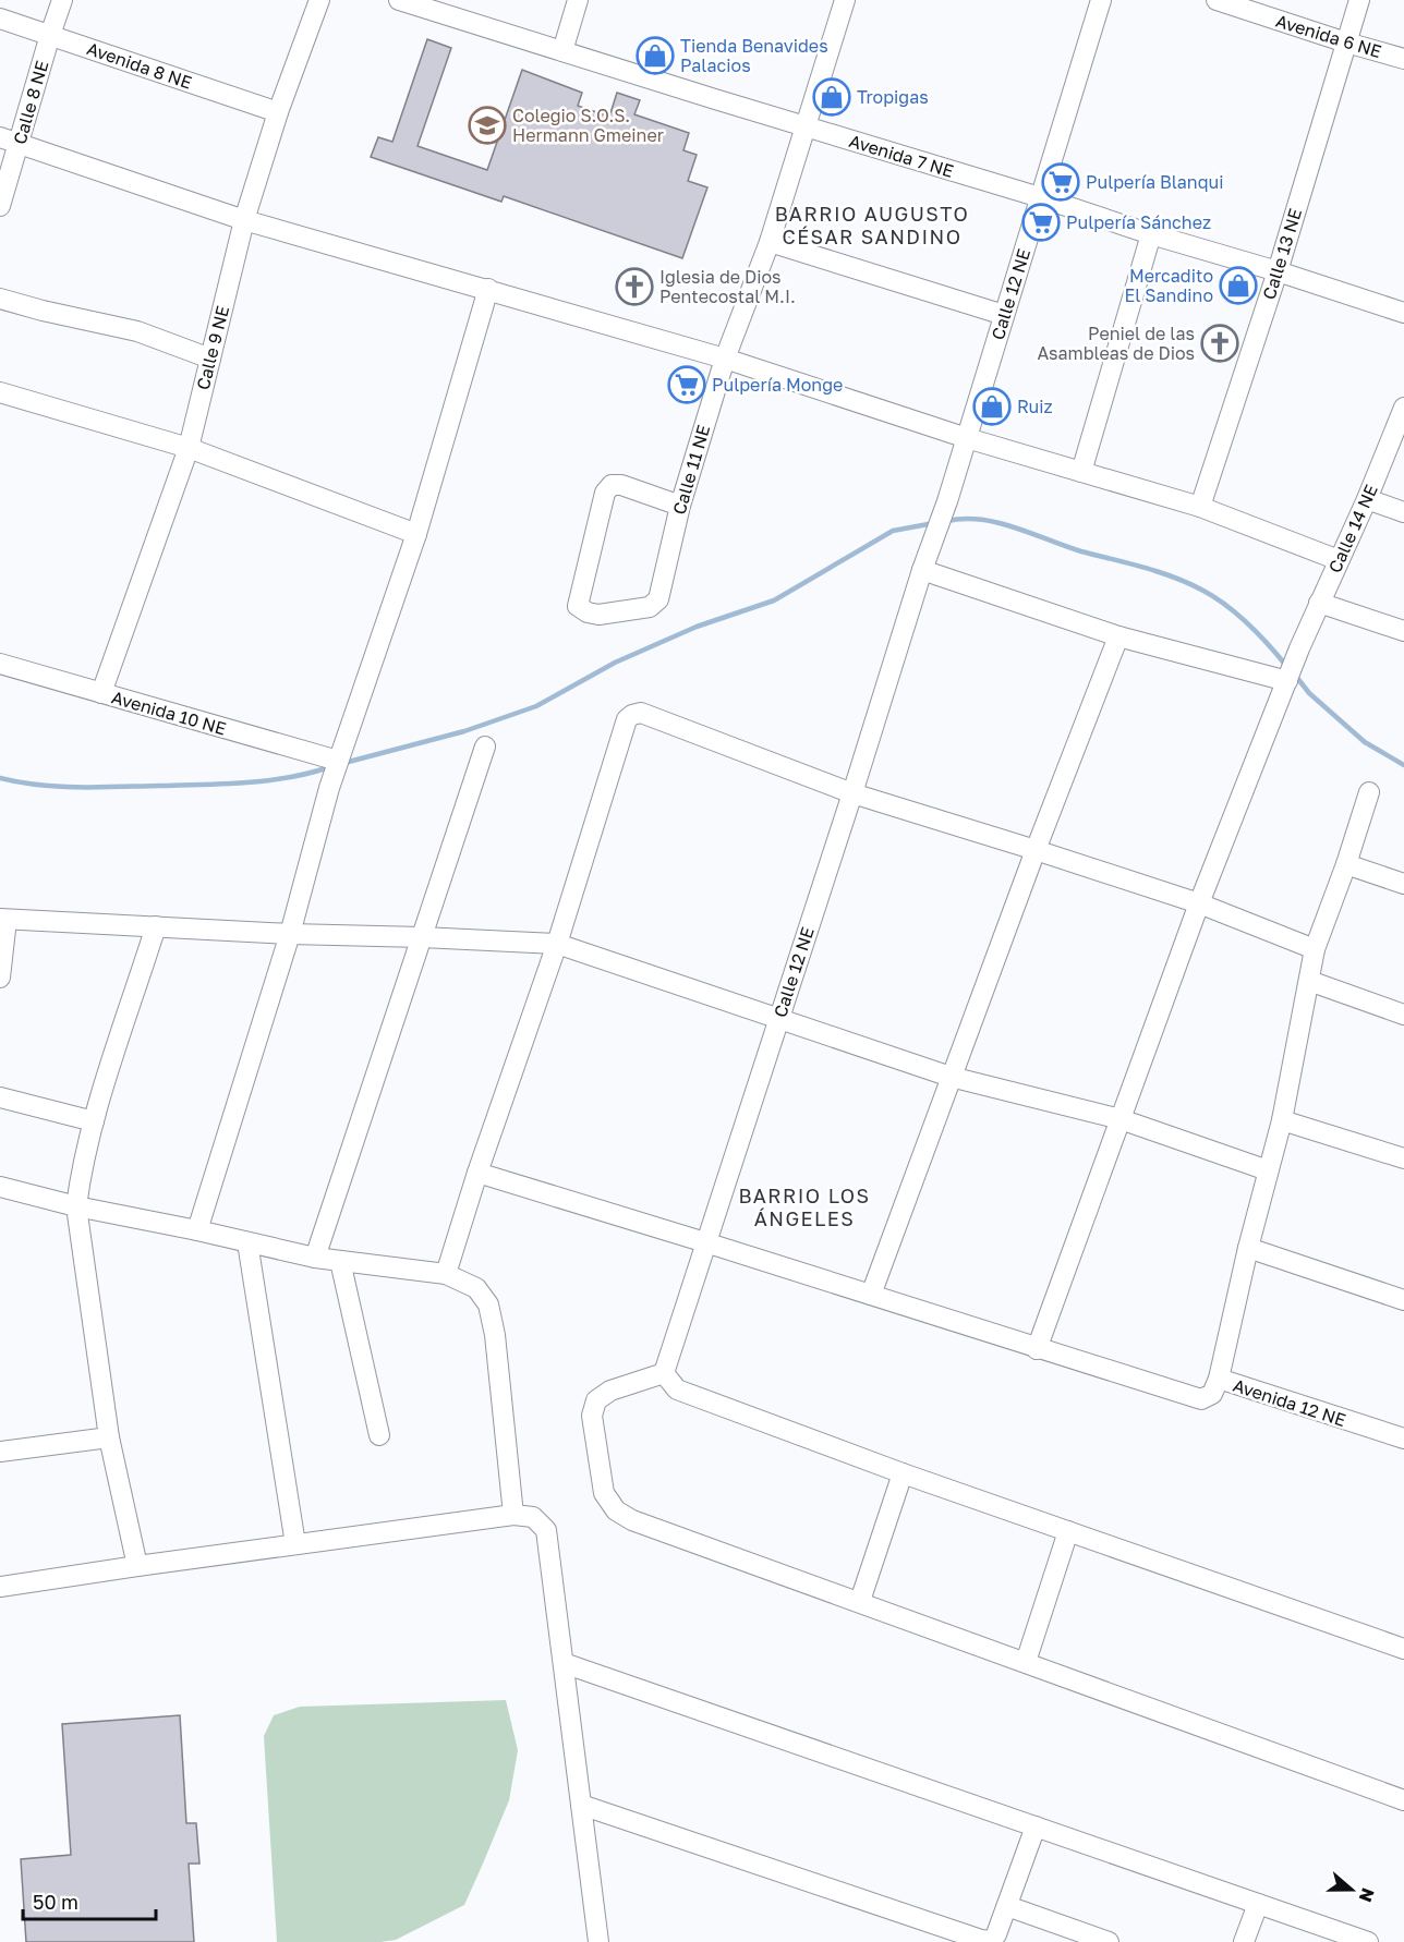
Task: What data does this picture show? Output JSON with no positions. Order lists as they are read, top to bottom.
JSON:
{
  "streets": {
    "street": [
      "Avenida 6 NE",
      "Avenida 8 NE",
      "Calle 8 NE",
      "Avenida 7 NE",
      "Calle 13 NE",
      "Calle 12 NE",
      "Calle 9 NE",
      "Calle 11 NE",
      "Calle 14 NE",
      "Avenida 10 NE",
      "Avenida 12 NE"
    ]
  },
  "crossings": [
    ["Avenida 6 NE", "Calle 13 NE"],
    ["Avenida 8 NE", "Calle 8 NE"],
    ["Avenida 8 NE", "Calle 9 NE"],
    ["Avenida 7 NE", "Calle 13 NE"],
    ["Avenida 7 NE", "Calle 12 NE"],
    ["Avenida 7 NE", "Calle 11 NE"],
    ["Calle 9 NE", "Avenida 10 NE"],
    ["Calle 14 NE", "Avenida 12 NE"]
  ],
  "districts": ["BARRIO AUGUSTO CÉSAR SANDINO", "BARRIO LOS ÁNGELES"],
  "places": {
    "shop": [
      "Tienda Benavides Palacios",
      "Tropigas",
      "Mercadito El Sandino",
      "Ruiz"
    ],
    "school or university": ["Colegio S.O.S. Hermann Gmeiner"],
    "supermarket": ["Pulpería Blanqui", "Pulpería Sánchez", "Pulpería Monge"],
    "church": ["Iglesia de Dios Pentecostal M.I.", "Peniel de las Asambleas de Dios"]
  },
  "scale_bar": "50 m",
  "north": "right"
}
